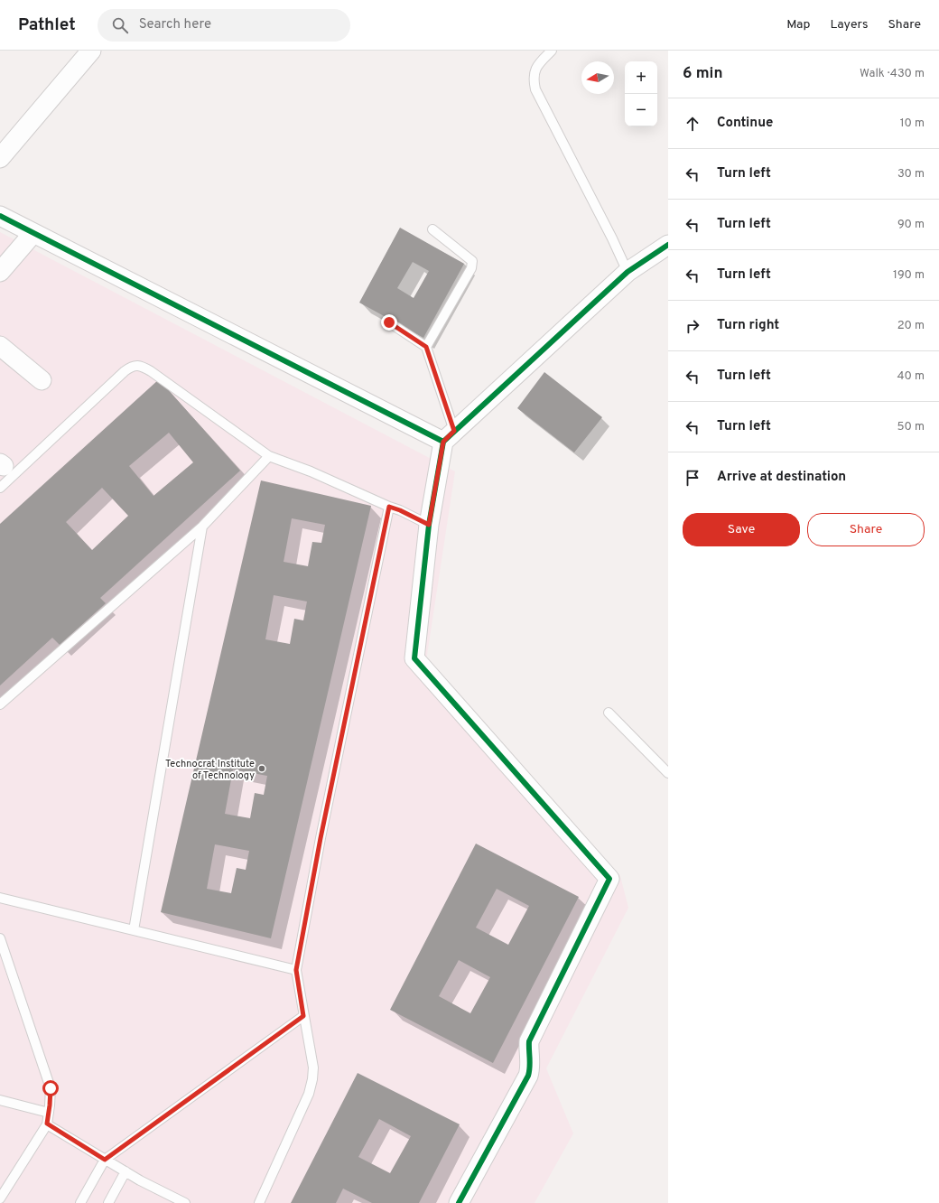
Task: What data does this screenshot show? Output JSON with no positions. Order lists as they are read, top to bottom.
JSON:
{
  "places": ["Technocrat Institute of Technology"],
  "north": "left",
  "page": {
    "header": "Pathlet",
    "search": "Search here",
    "nav": ["Map", "Layers", "Share"],
    "heading": ["6 min", "Walk · 430 m"],
    "map_buttons": ["+", "−"],
    "list": [
      ["Continue", "10 m"],
      ["Turn left", "30 m"],
      ["Turn left", "90 m"],
      ["Turn left", "190 m"],
      ["Turn right", "20 m"],
      ["Turn left", "40 m"],
      ["Turn left", "50 m"],
      "Arrive at destination"
    ],
    "buttons": ["Save", "Share"]
  }
}
